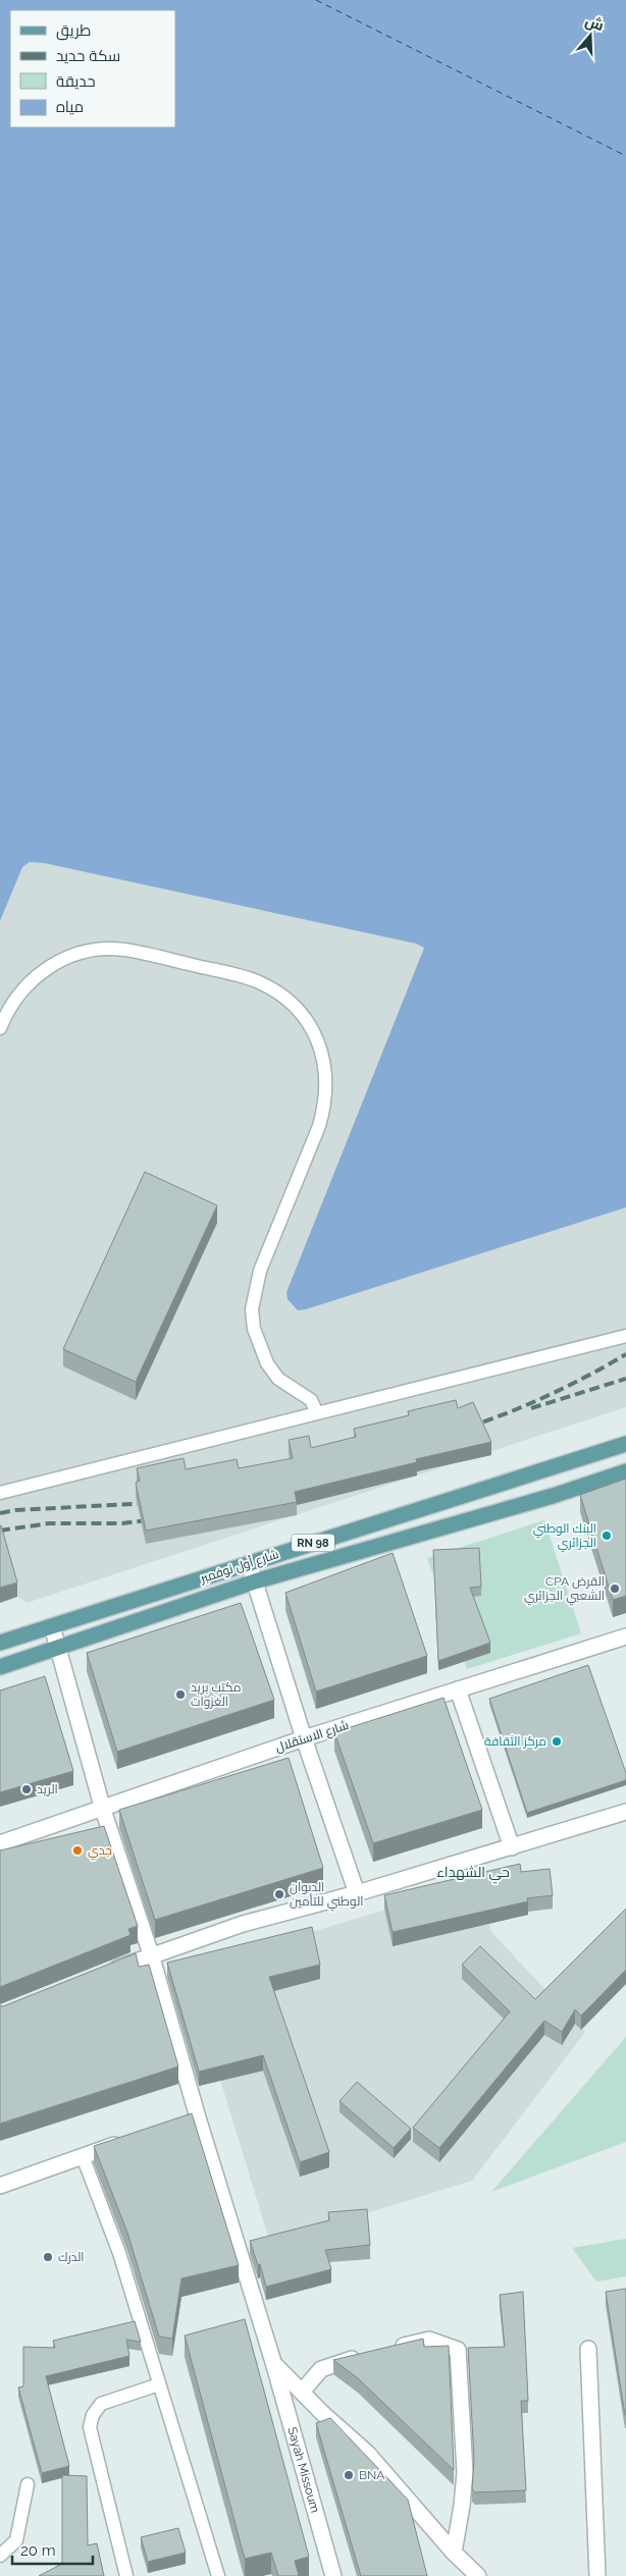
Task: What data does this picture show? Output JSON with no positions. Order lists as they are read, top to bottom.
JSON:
{
  "streets": {
    "main road": ["RN 98", "شارع أول نوفمبر"],
    "street": ["شارع الاستقلال", "Sayah Missoum"]
  },
  "crossings": [
    ["شارع أول نوفمبر", "Sayah Missoum"],
    ["شارع الاستقلال", "Sayah Missoum"]
  ],
  "districts": ["حي الشهداء"],
  "places": [
    "البنك الوطني الجزائري",
    "CPA القرض الشعبي الجزائري",
    "مكتب بريد الغزوات",
    "مركز الثقافة",
    "الريد",
    "جدي",
    "الديوان الوطني للتأمين",
    "الدرك",
    "BNA"
  ],
  "legend": [
    "طريق",
    "سكة حديد",
    "حديقة",
    "مياه"
  ],
  "scale_bar": "20 m",
  "north": "top"
}
